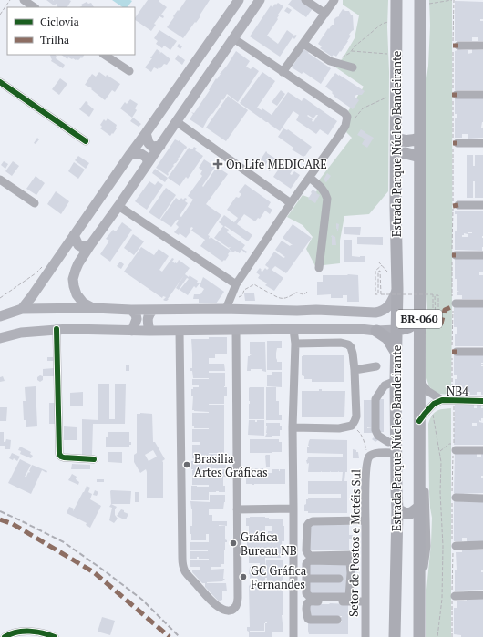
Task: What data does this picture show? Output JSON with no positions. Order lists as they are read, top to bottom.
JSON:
{
  "streets": {
    "highway": ["Estrada Parque Núcleo Bandeirante", "BR-060"],
    "street": ["NB4", "Setor de Postos e Motéis Sul"]
  },
  "crossings": [
    ["Estrada Parque Núcleo Bandeirante", "NB4"],
    ["Estrada Parque Núcleo Bandeirante", "Setor de Postos e Motéis Sul"]
  ],
  "places": {
    "health": ["On Life MEDICARE"],
    "other": ["Brasilia Artes Gráficas", "Gráfica Bureau NB", "GC Gráfica Fernandes"]
  },
  "legend": ["Ciclovia", "Trilha"]
}
